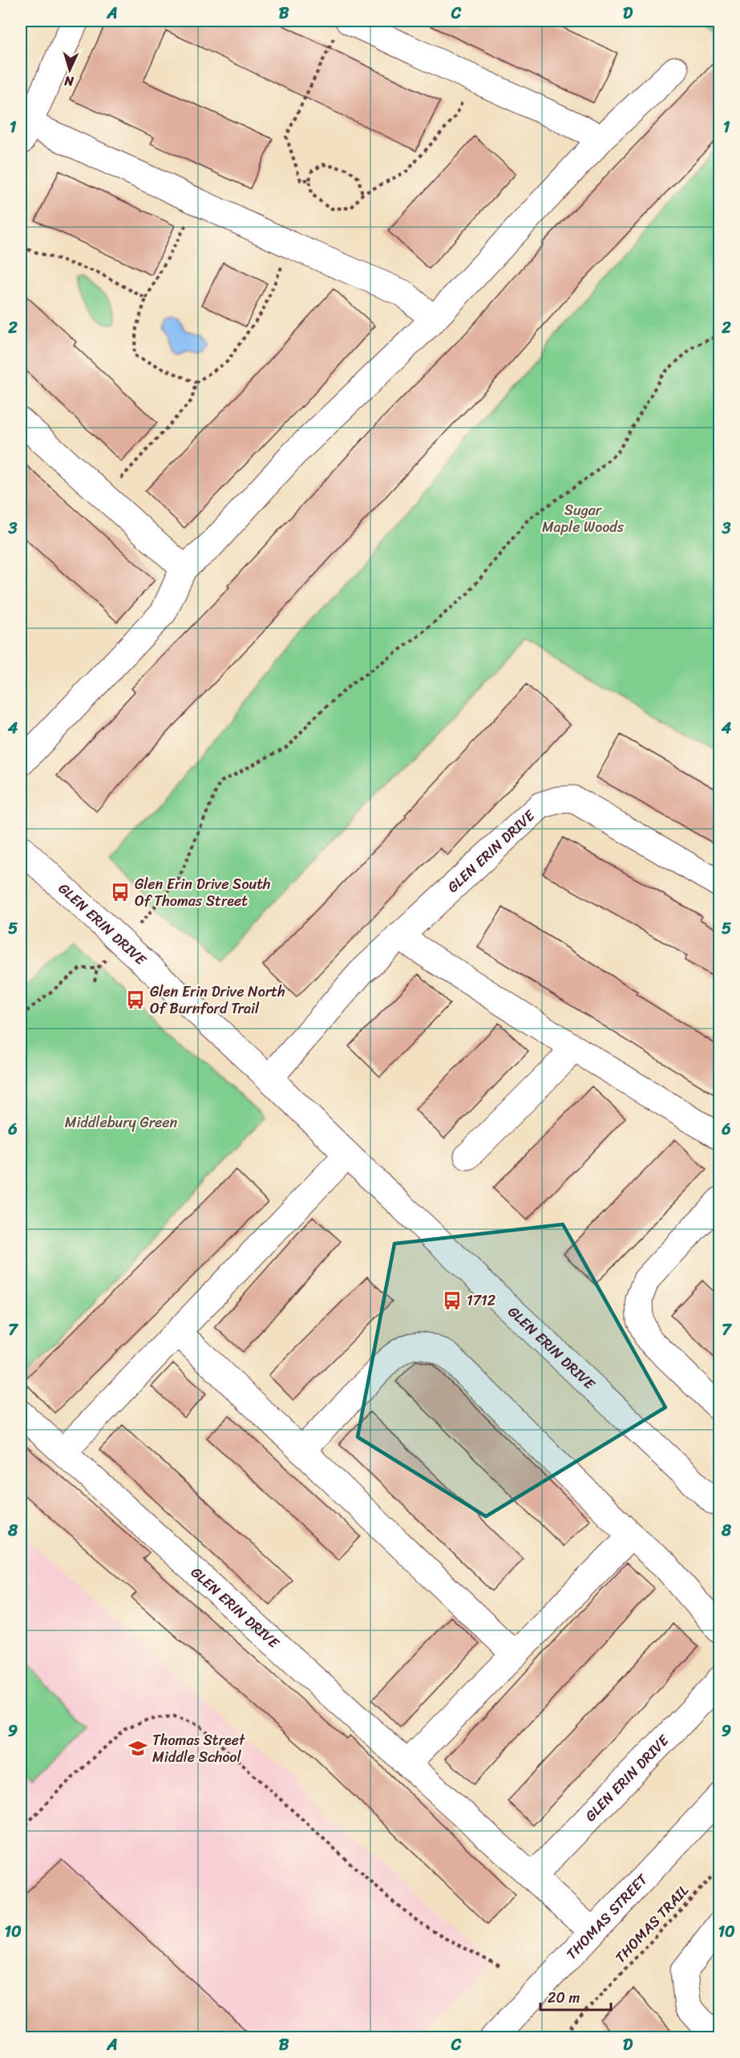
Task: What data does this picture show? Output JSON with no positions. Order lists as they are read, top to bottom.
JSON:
{
  "streets": {
    "street": ["GLEN ERIN DRIVE", "THOMAS STREET"],
    "path": ["THOMAS TRAIL"]
  },
  "crossings": [
    ["GLEN ERIN DRIVE", "THOMAS STREET"]
  ],
  "parks": ["Sugar Maple Woods", "Middlebury Green"],
  "places": {
    "bus stop": ["Glen Erin Drive South Of Thomas Street", "Glen Erin Drive North Of Burnford Trail", "1712"],
    "school or university": ["Thomas Street Middle School"]
  },
  "scale_bar": "20 m",
  "north": "bottom",
  "grid": {
    "columns": [
      "A",
      "B",
      "C",
      "D"
    ],
    "rows": [
      "1",
      "2",
      "3",
      "4",
      "5",
      "6",
      "7",
      "8",
      "9",
      "10"
    ]
  }
}
